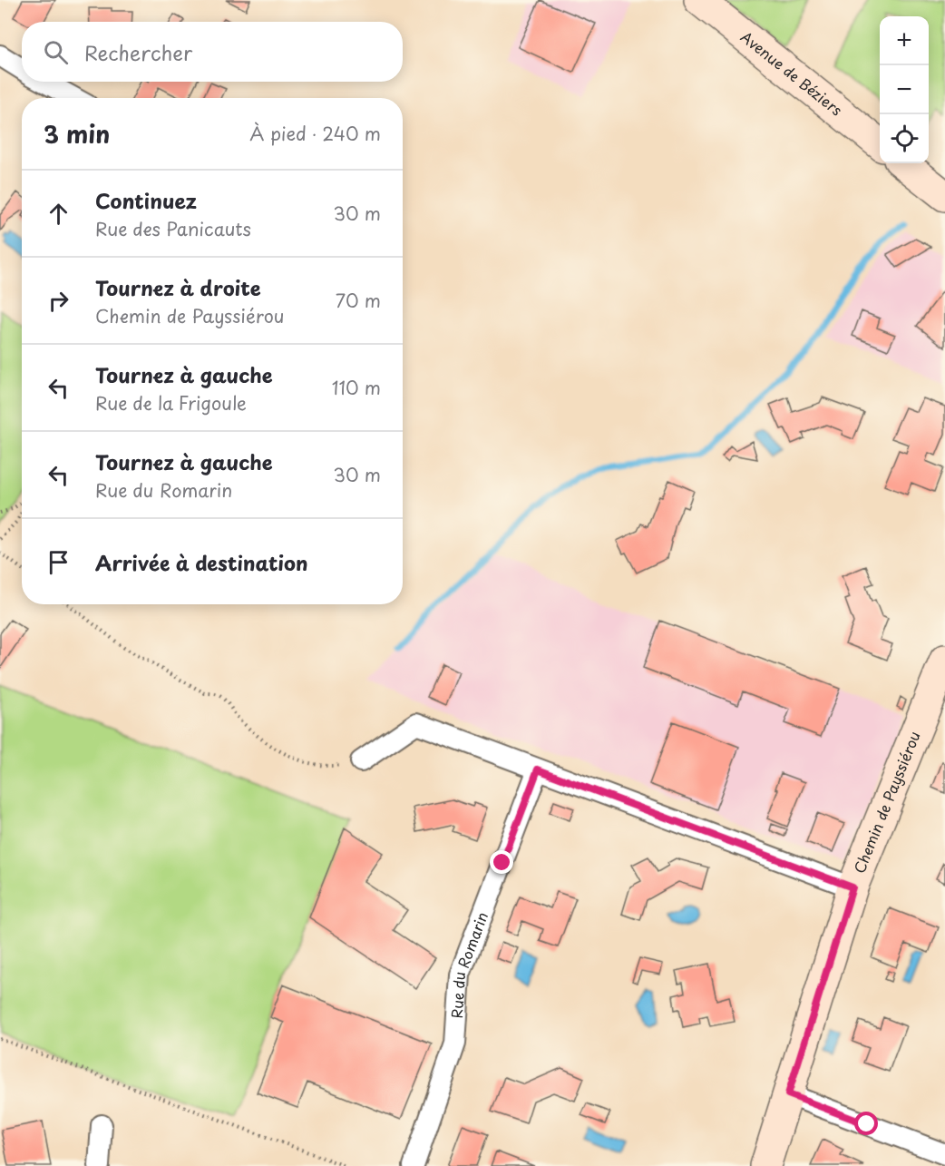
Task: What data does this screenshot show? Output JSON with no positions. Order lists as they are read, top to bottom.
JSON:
{
  "streets": {
    "street": ["Avenue de Béziers", "Chemin de Payssiérou", "Rue du Romarin"]
  },
  "page": {
    "map_buttons": ["+", "−"],
    "search": "Rechercher",
    "heading": ["3 min", "À pied · 240 m"],
    "list": [
      ["Continuez", "Rue des Panicauts", "30 m"],
      ["Tournez à droite", "Chemin de Payssiérou", "70 m"],
      ["Tournez à gauche", "Rue de la Frigoule", "110 m"],
      ["Tournez à gauche", "Rue du Romarin", "30 m"],
      "Arrivée à destination"
    ]
  }
}
